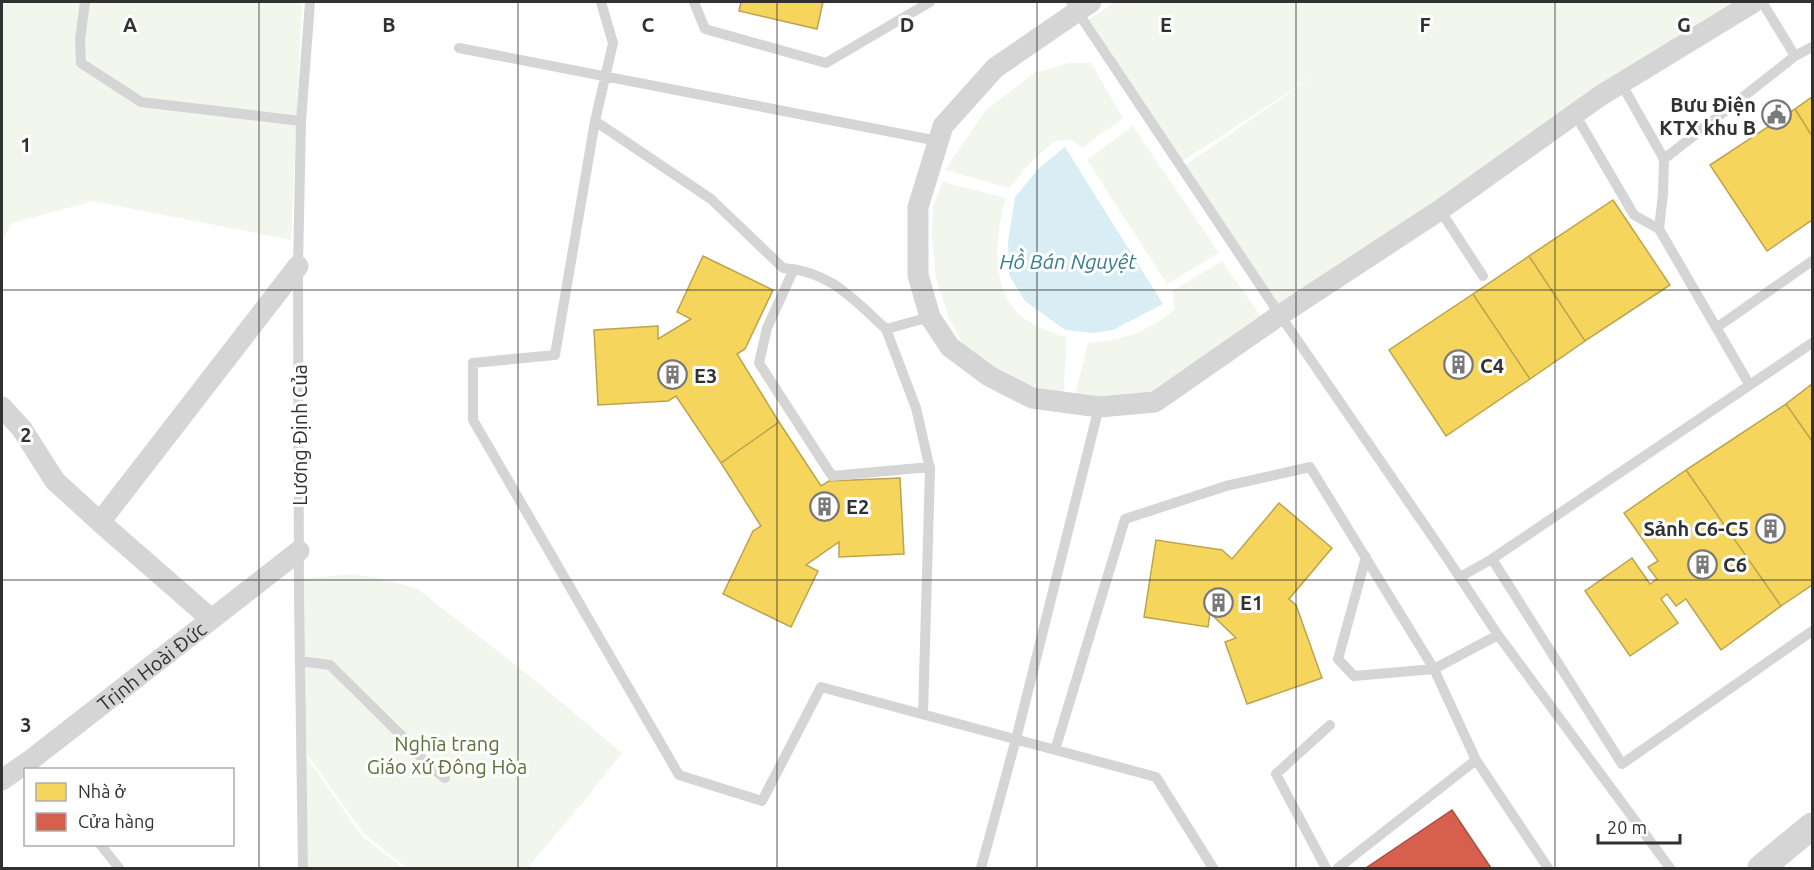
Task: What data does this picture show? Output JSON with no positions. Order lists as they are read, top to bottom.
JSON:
{
  "streets": {
    "street": ["Trịnh Hoài Đức"],
    "lane": ["Lương Định Của"]
  },
  "crossings": [
    ["Lương Định Của", "Trịnh Hoài Đức"]
  ],
  "water": ["Hồ Bán Nguyệt"],
  "parks": ["Nghĩa trang Giáo xứ Đông Hòa"],
  "places": {
    "public building": ["Bưu Điện KTX khu B"],
    "building": [
      "C4",
      "E3",
      "E2",
      "Sảnh C6-C5",
      "C6",
      "E1"
    ]
  },
  "legend": ["Nhà ở", "Cửa hàng"],
  "scale_bar": "20 m",
  "grid": {
    "columns": [
      "A",
      "B",
      "C",
      "D",
      "E",
      "F",
      "G"
    ],
    "rows": ["1", "2", "3"]
  }
}
